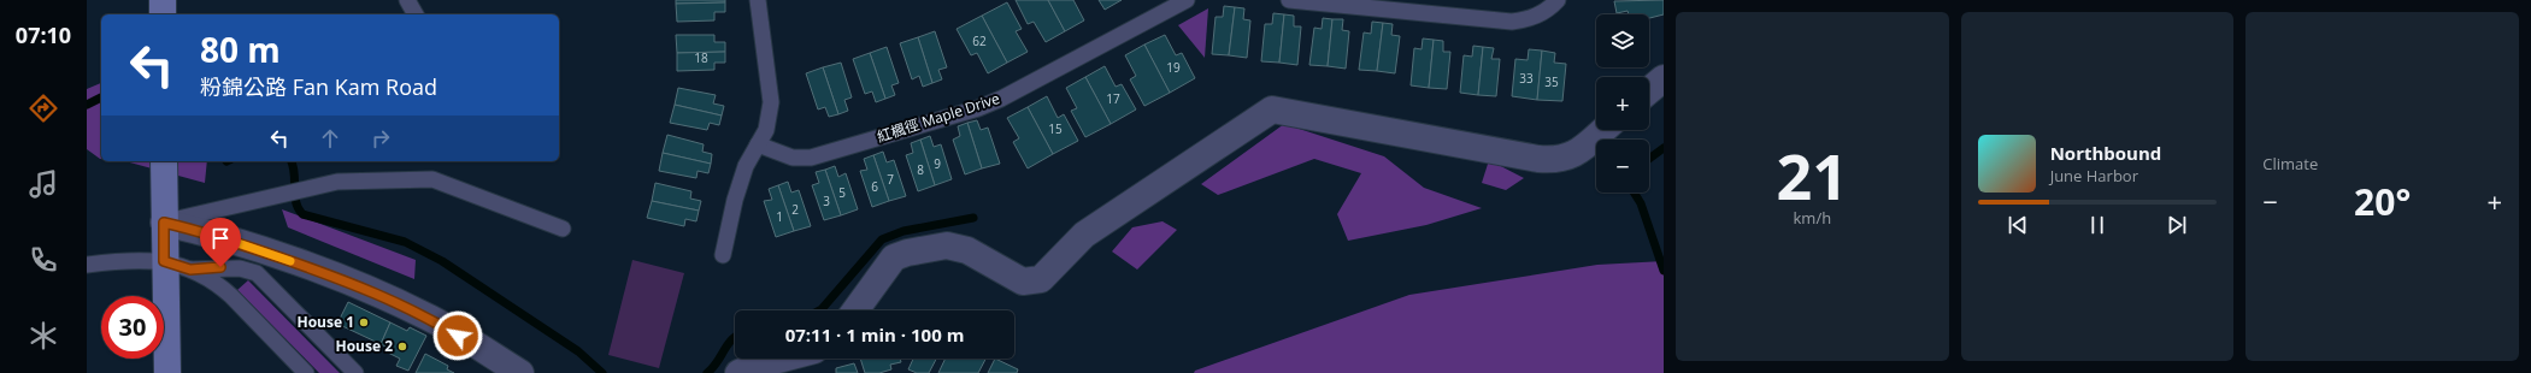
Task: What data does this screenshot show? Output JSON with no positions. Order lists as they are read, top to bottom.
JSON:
{
  "streets": {
    "lane": ["紅楓徑 Maple Drive"]
  },
  "places": ["House 1", "House 2"],
  "house_numbers": [
    "62",
    "18",
    "19",
    "33",
    "35",
    "17",
    "15",
    "9",
    "8",
    "7",
    "6",
    "5",
    "3",
    "2",
    "1"
  ],
  "page": {
    "tabs": "07:10",
    "tile": [
      ["21", "km/h"],
      "Climate"
    ],
    "map_buttons": ["+", "−"],
    "turn": ["80 m", "粉錦公路 Fan Kam Road"],
    "song": ["Northbound", "June Harbor"],
    "heat": ["−", "20°", "+"],
    "limit": "30",
    "trip": "07:11 · 1 min · 100 m"
  }
}
